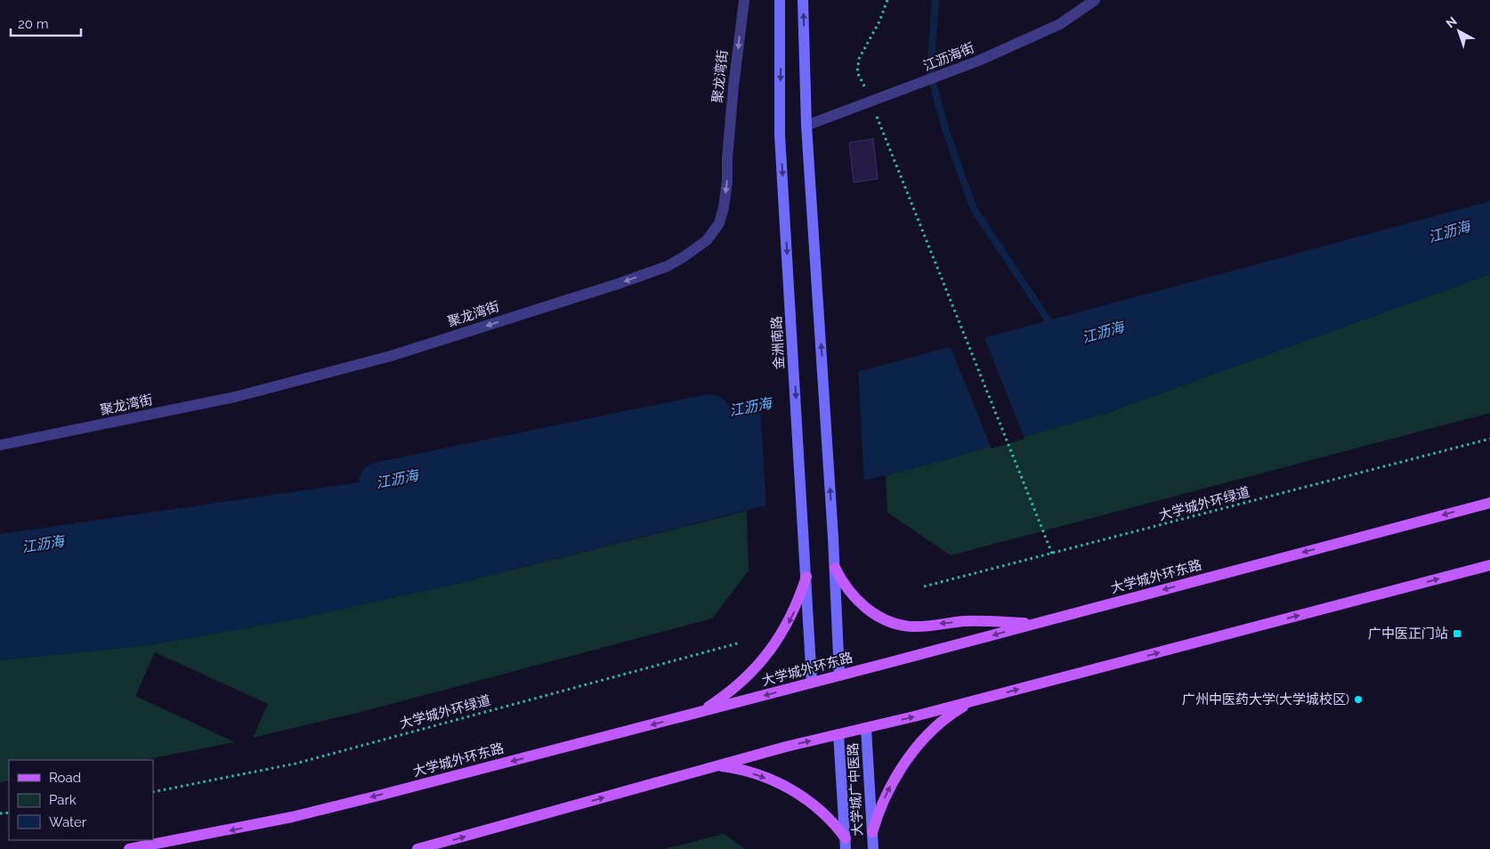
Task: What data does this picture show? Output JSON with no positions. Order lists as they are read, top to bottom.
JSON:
{
  "streets": {
    "main road": ["金洲南路", "大学城外环东路", "大学城广中医路"],
    "street": ["江沥海街", "聚龙湾街"],
    "path": ["大学城外环绿道"]
  },
  "crossings": [
    ["金洲南路", "大学城外环东路"]
  ],
  "one_way": ["聚龙湾街"],
  "water": ["江沥海"],
  "places": {
    "transit": ["广中医正门站"],
    "other": ["广州中医药大学(大学城校区)"]
  },
  "legend": ["Road", "Park", "Water"],
  "scale_bar": "20 m",
  "north": "top left"
}
